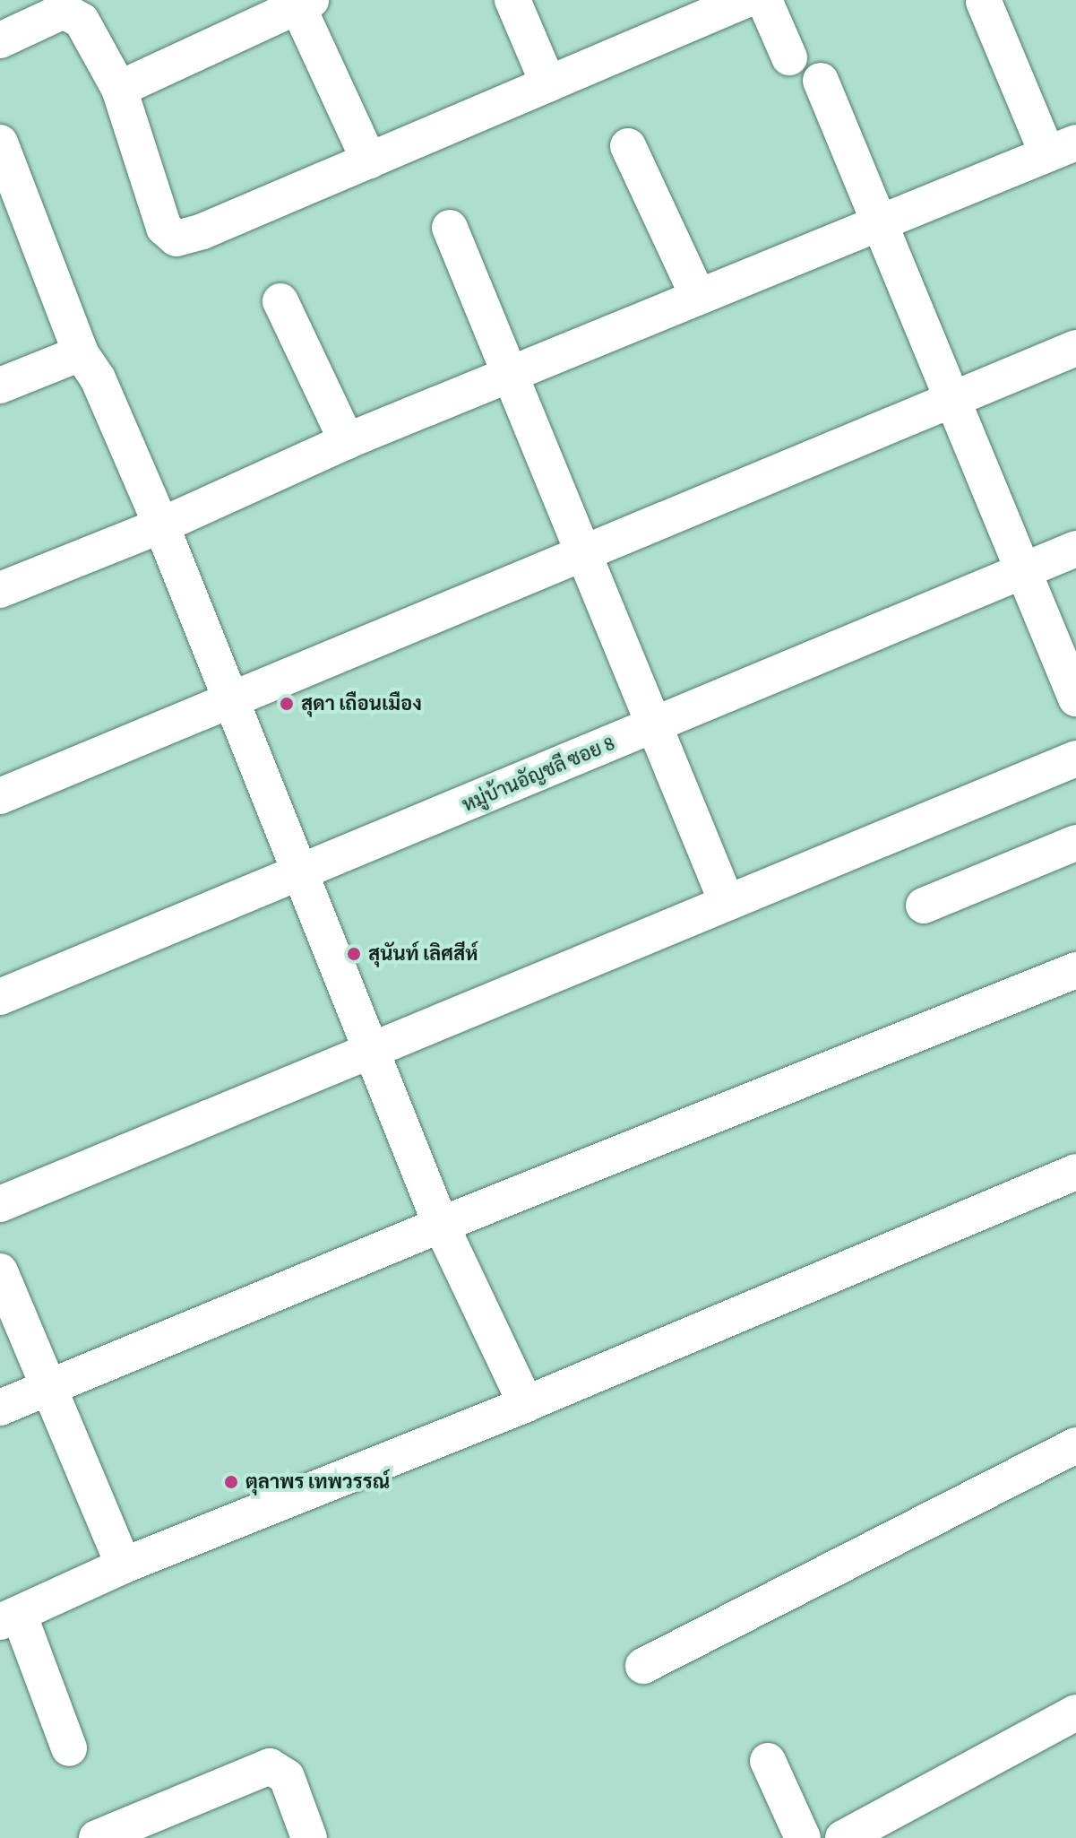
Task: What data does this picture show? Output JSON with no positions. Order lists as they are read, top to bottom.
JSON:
{
  "streets": {
    "street": ["หมู่บ้านอัญชลี ซอย 8"]
  },
  "places": ["สุดา เถือนเมือง", "สุนันท์ เลิศสีห์", "ตุลาพร เทพวรรณ์"]
}
